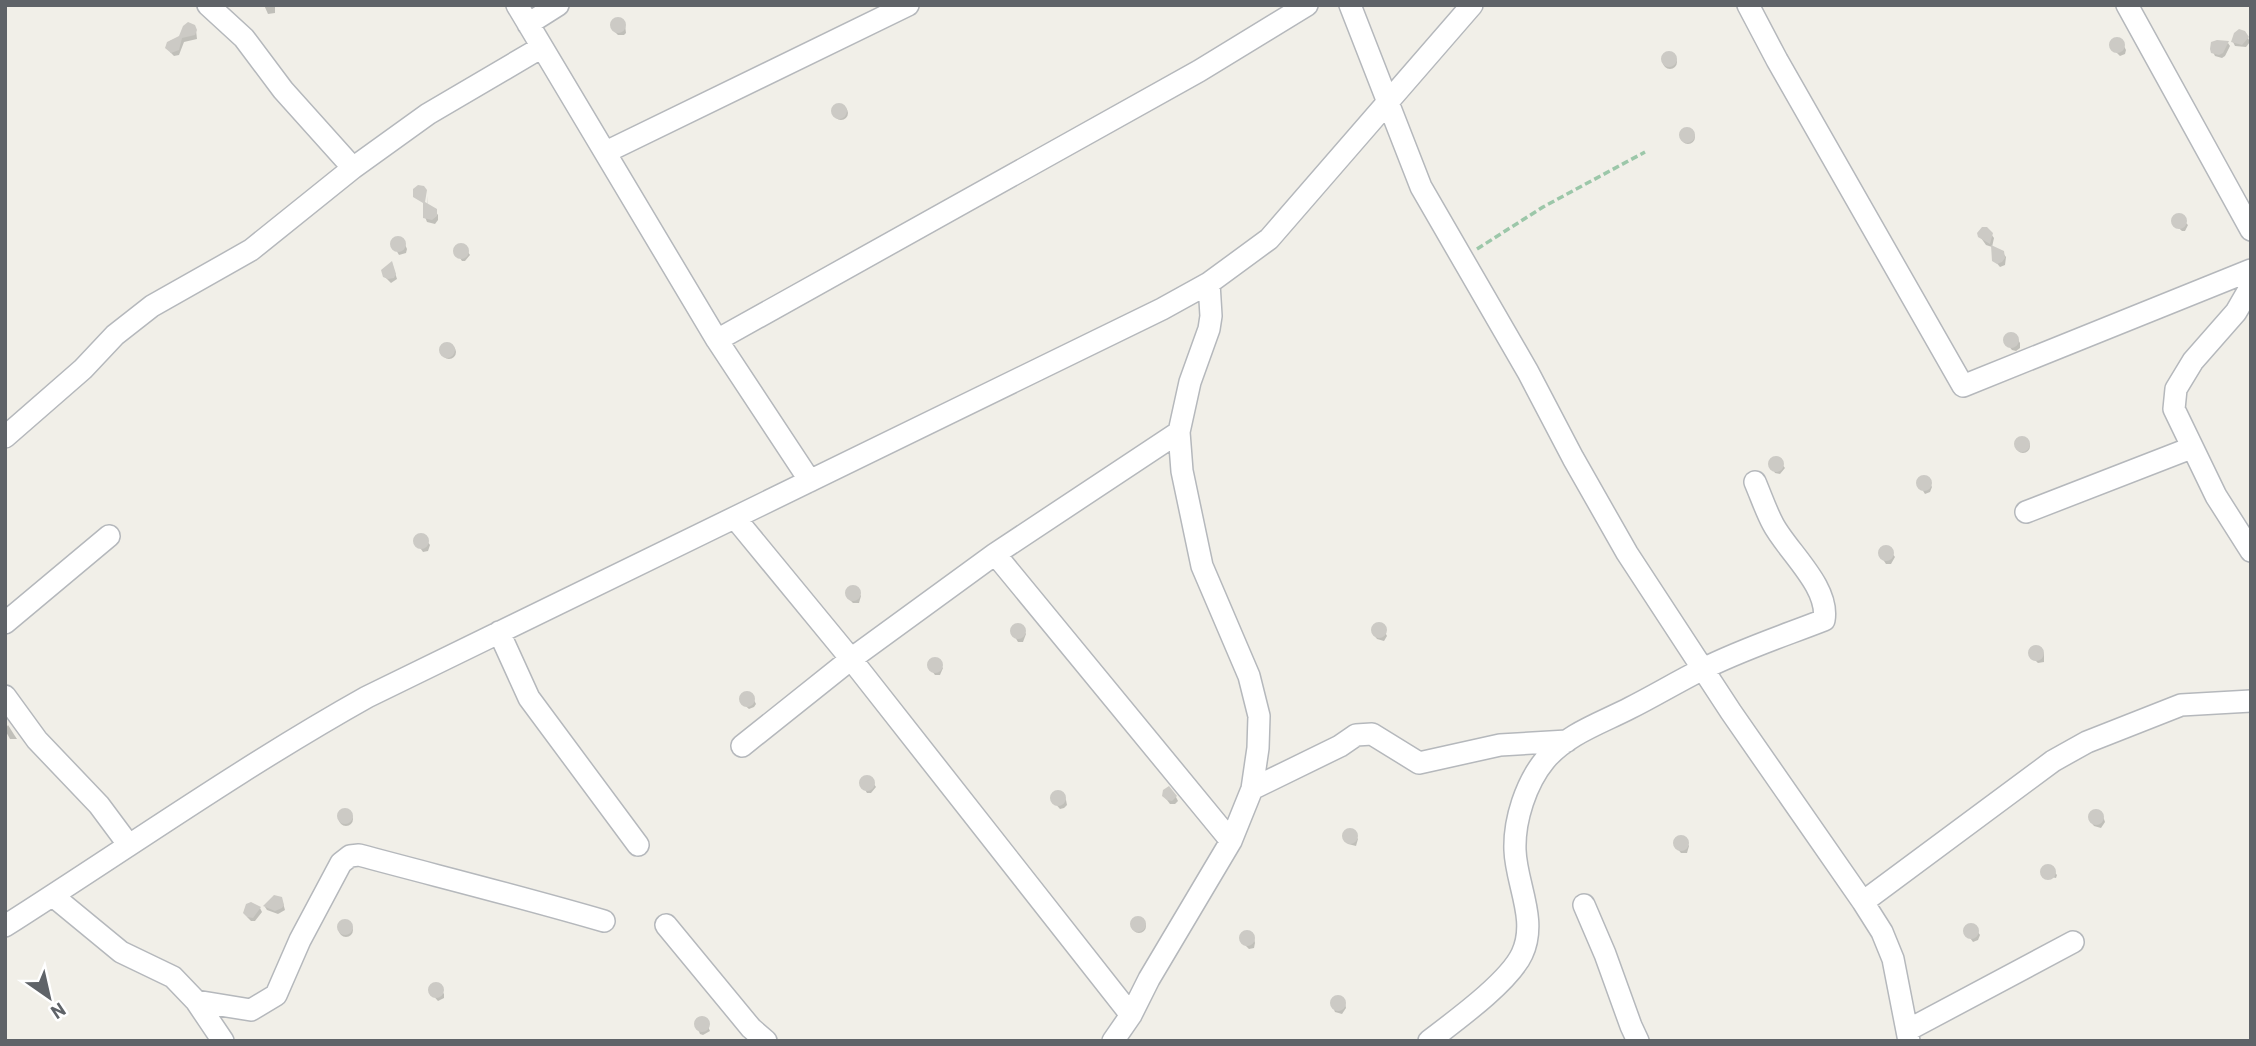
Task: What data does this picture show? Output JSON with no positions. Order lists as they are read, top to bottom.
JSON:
{
  "north": "bottom right"
}
